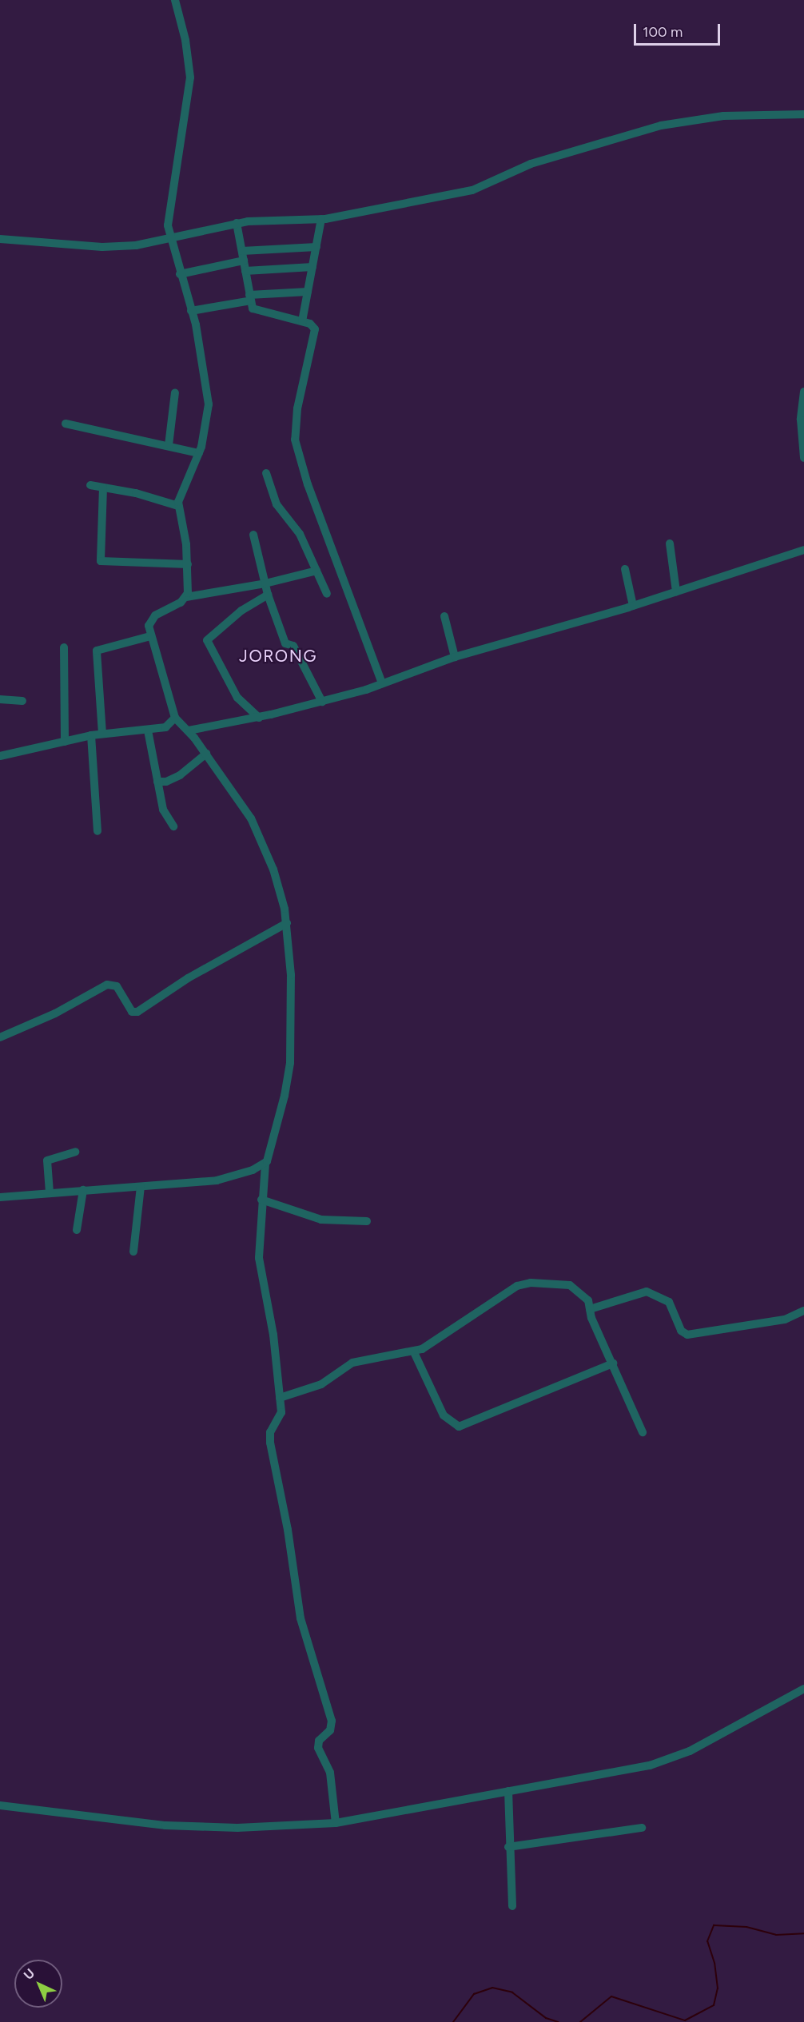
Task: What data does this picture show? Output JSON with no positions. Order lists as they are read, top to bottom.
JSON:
{
  "districts": ["JORONG"],
  "scale_bar": "100 m",
  "north": "top left"
}
